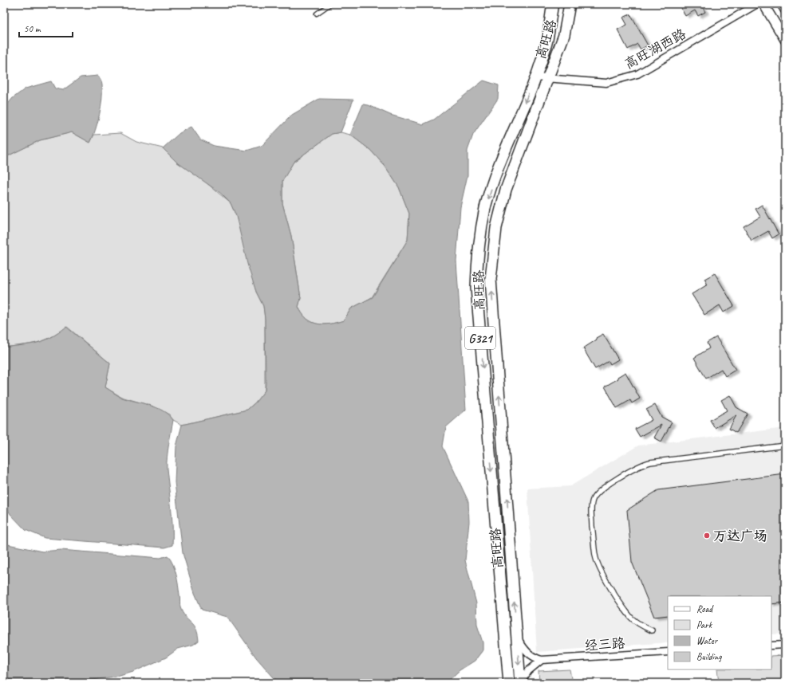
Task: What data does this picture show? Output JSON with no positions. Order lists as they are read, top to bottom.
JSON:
{
  "streets": {
    "highway": ["高旺路", "G321"],
    "street": ["高旺湖西路", "经三路"]
  },
  "crossings": [
    ["高旺路", "高旺湖西路"]
  ],
  "places": ["万达广场"],
  "legend": [
    "Road",
    "Park",
    "Water",
    "Building"
  ],
  "scale_bar": "50 m"
}
